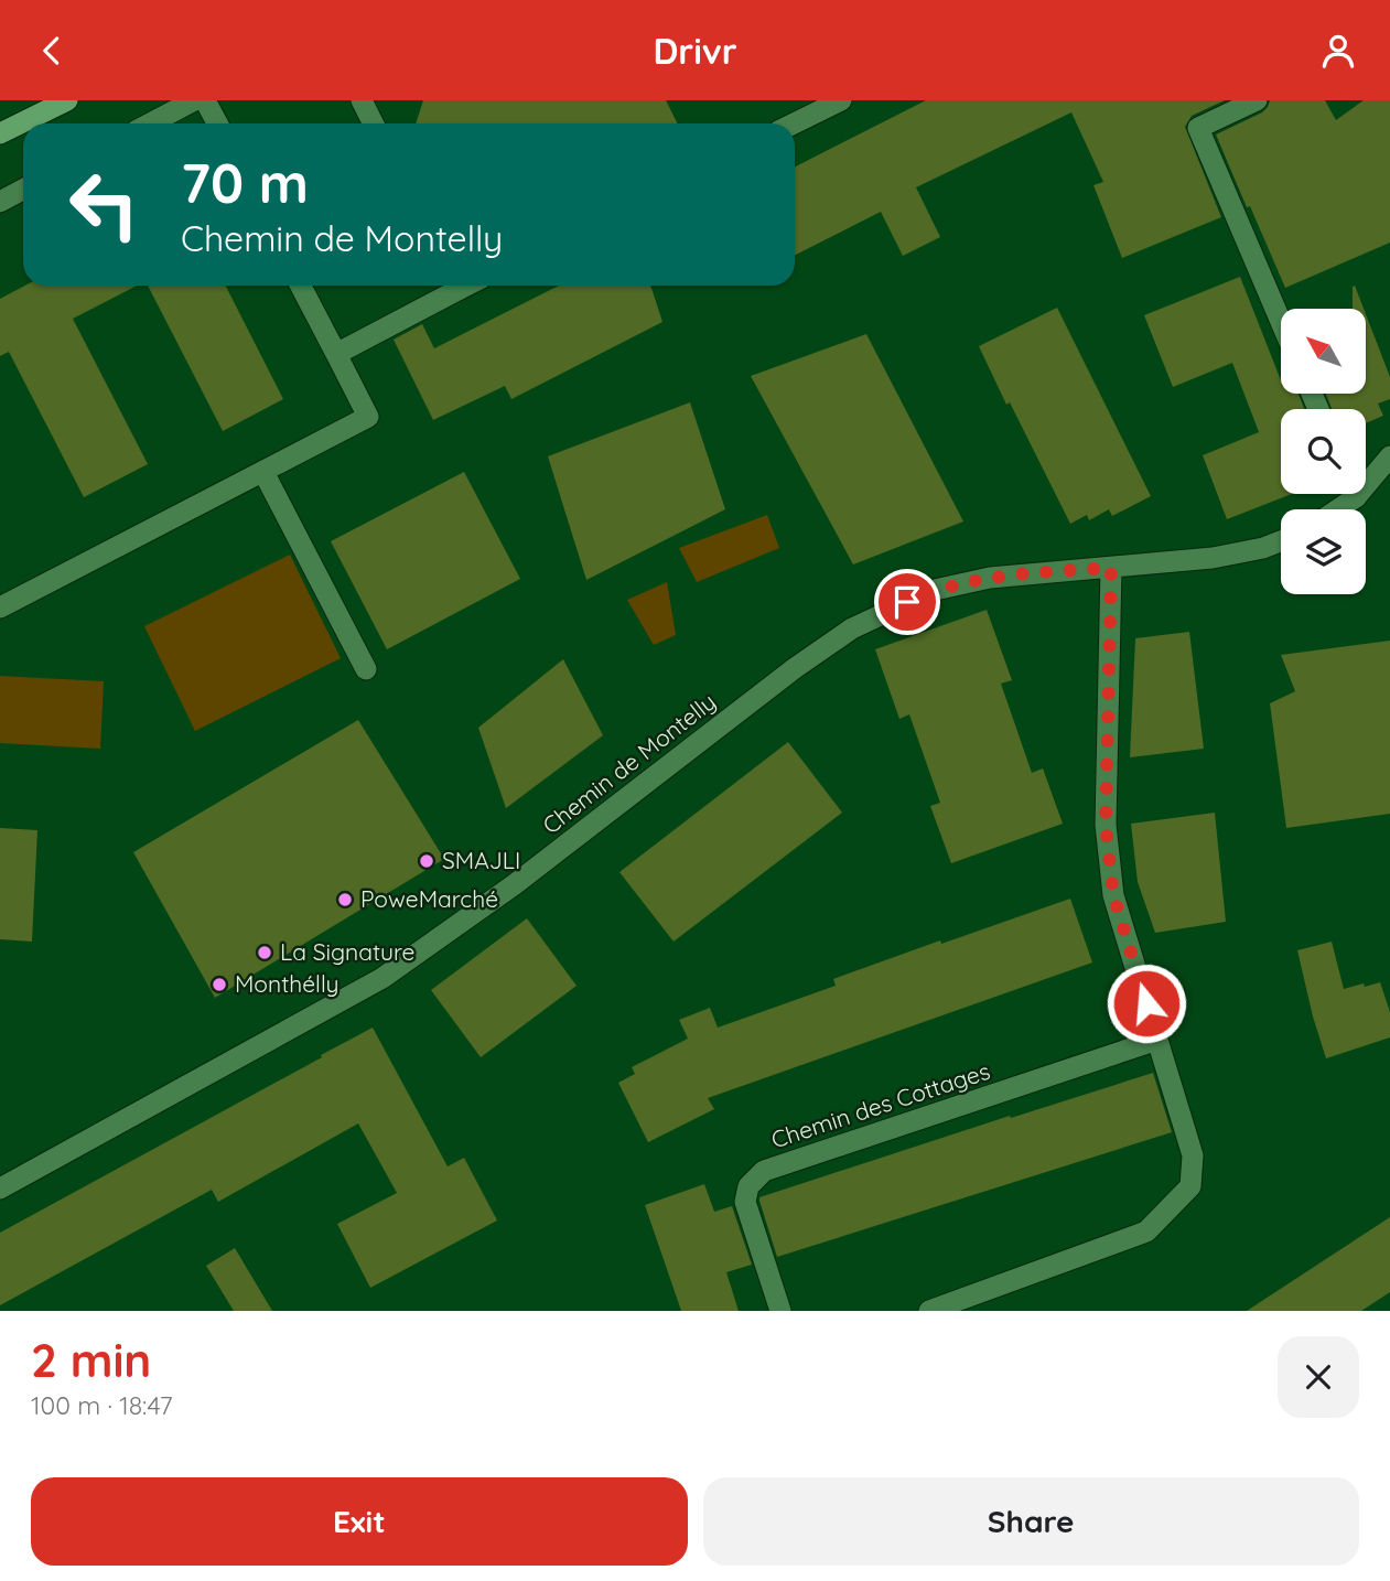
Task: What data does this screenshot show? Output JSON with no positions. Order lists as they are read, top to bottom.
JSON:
{
  "streets": {
    "street": ["Chemin de Montelly", "Chemin des Cottages"]
  },
  "places": [
    "SMAJLI",
    "PoweMarché",
    "La Signature",
    "Monthélly"
  ],
  "north": "top left",
  "page": {
    "header": "Drivr",
    "turn": ["70 m", "Chemin de Montelly"],
    "heading": ["2 min", "100 m · 18:47"],
    "buttons": ["Exit", "Share"]
  }
}
